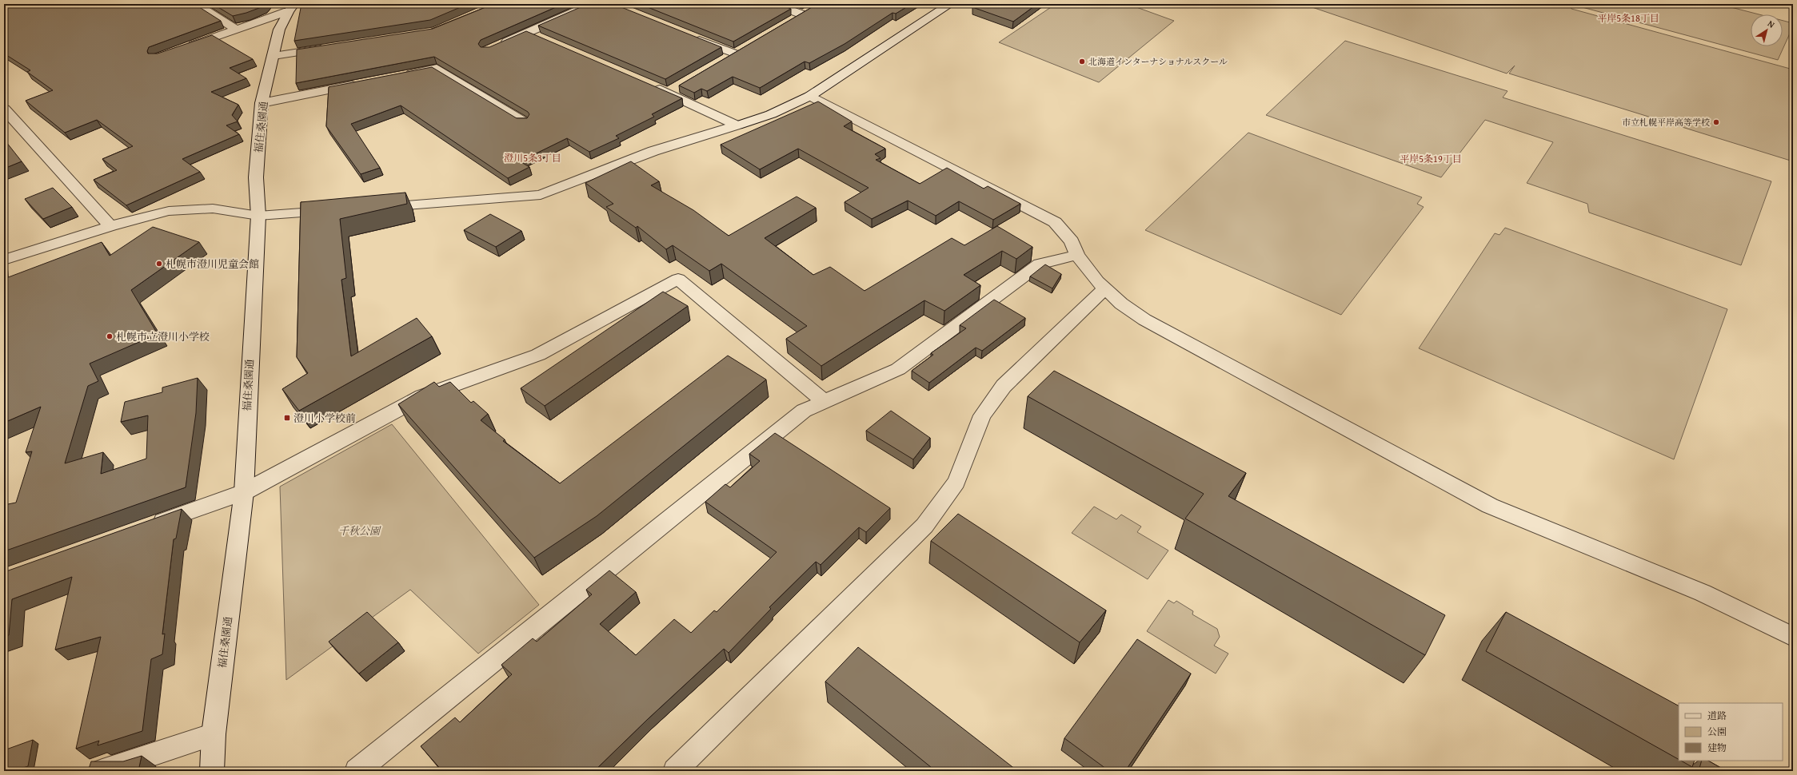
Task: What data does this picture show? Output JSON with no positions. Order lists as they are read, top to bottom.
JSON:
{
  "streets": {
    "street": ["福住桑園通"]
  },
  "districts": ["平岸5条18丁目", "澄川5条3丁目", "平岸5条19丁目"],
  "parks": ["千秋公園"],
  "places": {
    "other": [
      "北海道インターナショナルスクール",
      "市立札幌平岸高等学校",
      "札幌市澄川児童会館",
      "札幌市立澄川小学校"
    ],
    "transit": ["澄川小学校前"]
  },
  "legend": ["道路", "公園", "建物"],
  "north": "top right"
}
